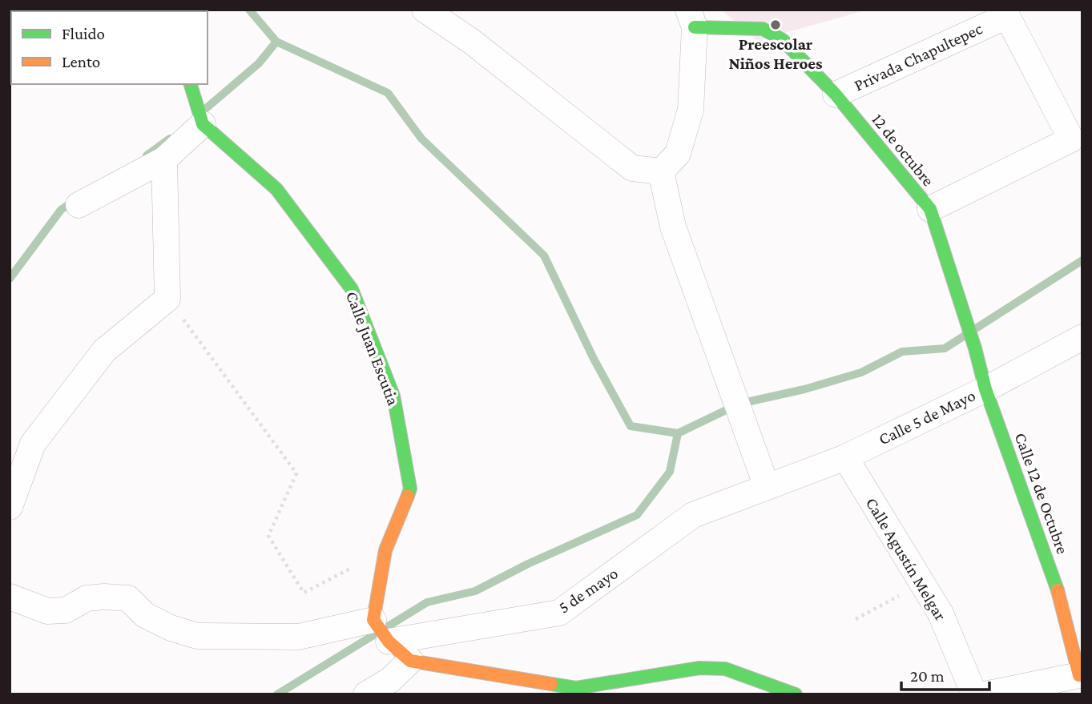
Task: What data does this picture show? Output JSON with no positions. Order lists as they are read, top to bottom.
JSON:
{
  "streets": {
    "street": [
      "Privada Chapultepec",
      "12 de octubre",
      "Calle Juan Escutia",
      "Calle 5 de Mayo",
      "Calle 12 de Octubre",
      "Calle Agustín Melgar",
      "5 de mayo"
    ]
  },
  "crossings": [
    ["Privada Chapultepec", "12 de octubre"],
    ["12 de octubre", "Calle 5 de Mayo"],
    ["12 de octubre", "Calle 12 de Octubre"],
    ["Calle 5 de Mayo", "Calle 12 de Octubre"],
    ["Calle 5 de Mayo", "Calle Agustín Melgar"],
    ["Calle 5 de Mayo", "5 de mayo"]
  ],
  "places": ["Preescolar Niños Heroes"],
  "legend": ["Fluido", "Lento"],
  "scale_bar": "20 m"
}
